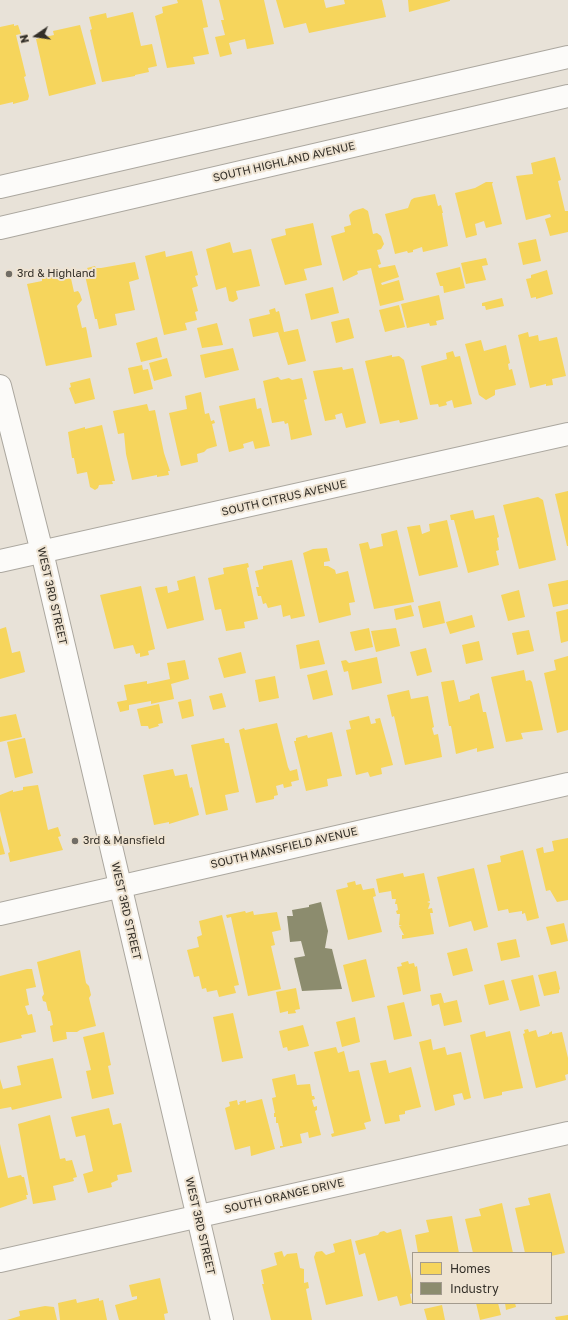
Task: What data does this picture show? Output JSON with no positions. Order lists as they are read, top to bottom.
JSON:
{
  "streets": {
    "main road": [
      "SOUTH HIGHLAND AVENUE",
      "SOUTH CITRUS AVENUE",
      "WEST 3RD STREET",
      "SOUTH MANSFIELD AVENUE",
      "SOUTH ORANGE DRIVE"
    ]
  },
  "crossings": [
    ["SOUTH CITRUS AVENUE", "WEST 3RD STREET"],
    ["WEST 3RD STREET", "SOUTH MANSFIELD AVENUE"],
    ["WEST 3RD STREET", "SOUTH ORANGE DRIVE"]
  ],
  "places": ["3rd & Highland", "3rd & Mansfield"],
  "legend": ["Homes", "Industry"],
  "north": "left"
}
